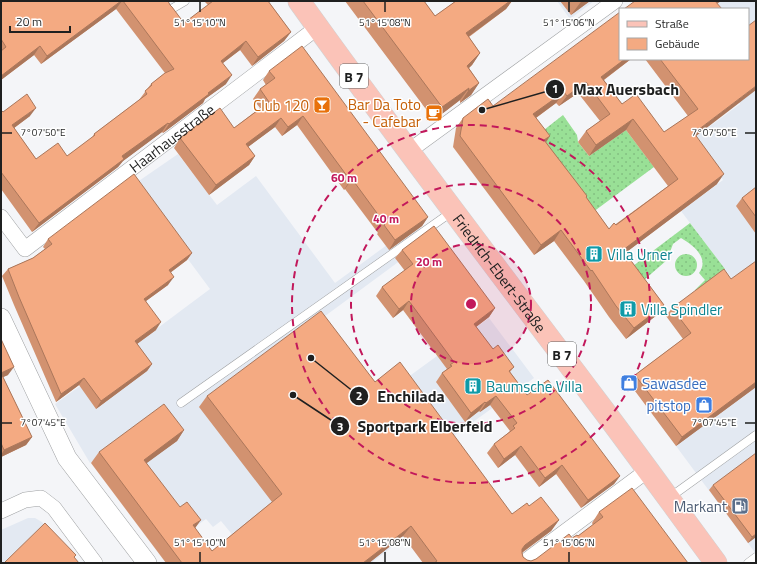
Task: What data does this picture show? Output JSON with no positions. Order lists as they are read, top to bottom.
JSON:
{
  "streets": {
    "main road": ["B 7", "Friedrich-Ebert-Straße"],
    "street": ["Haarhausstraße"]
  },
  "crossings": [
    ["Haarhausstraße", "Friedrich-Ebert-Straße"]
  ],
  "places": {
    "bar": ["Club 120"],
    "other": ["Max Auersbach", "Enchilada", "Sportpark Elberfeld"],
    "cafe": ["Bar Da Toto - Cafebar"],
    "building": ["Villa Urner", "Villa Spindler", "Baumsche Villa"],
    "shop": ["Sawasdee", "pitstop"],
    "fuel station": ["Markant"]
  },
  "legend": ["Straße", "Gebäude"],
  "scale_bar": "20 m",
  "coordinates": [
    "51°15'10\"N",
    "51°15'08\"N",
    "51°15'06\"N",
    "7°07'50\"E",
    "7°07'45\"E"
  ],
  "rings": ["60 m", "40 m", "20 m"]
}
